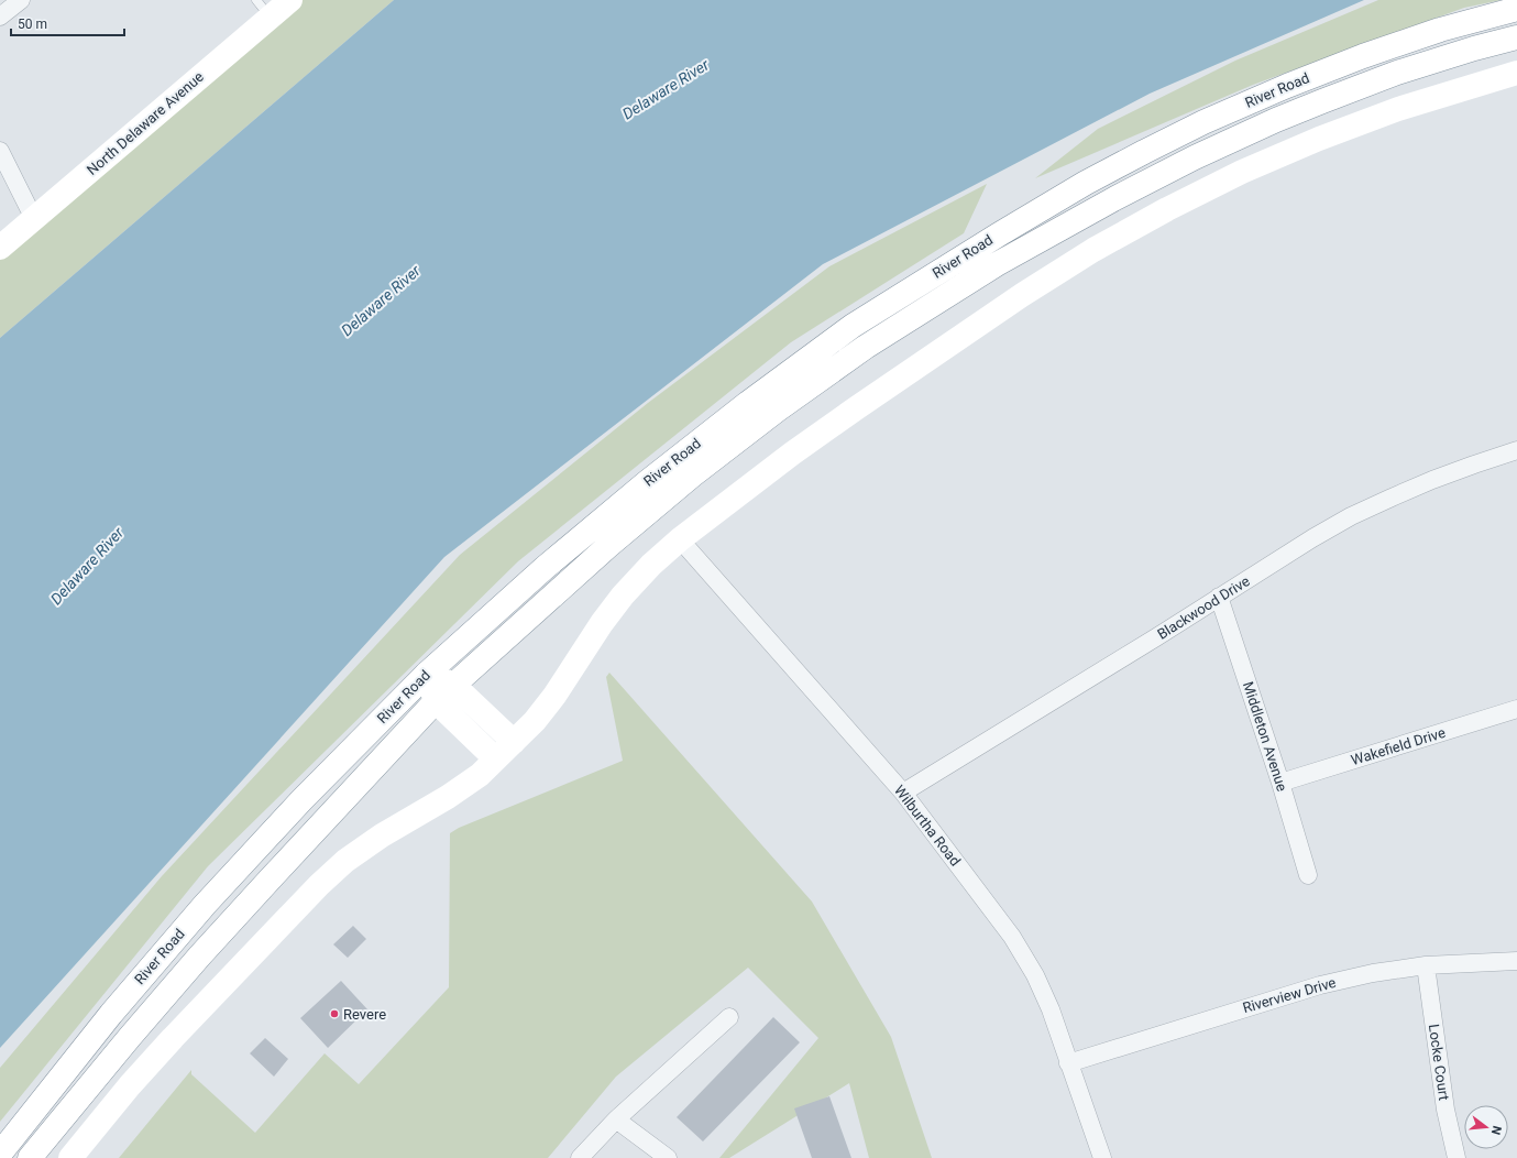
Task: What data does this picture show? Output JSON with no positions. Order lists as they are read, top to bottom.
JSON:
{
  "streets": {
    "main road": ["River Road", "North Delaware Avenue"],
    "street": [
      "Blackwood Drive",
      "Middleton Avenue",
      "Wakefield Drive",
      "Wilburtha Road",
      "Riverview Drive",
      "Locke Court"
    ]
  },
  "crossings": [
    ["Blackwood Drive", "Middleton Avenue"],
    ["Blackwood Drive", "Wilburtha Road"],
    ["Middleton Avenue", "Wakefield Drive"],
    ["Wilburtha Road", "Riverview Drive"],
    ["Riverview Drive", "Locke Court"]
  ],
  "water": ["Delaware River"],
  "places": ["Revere"],
  "scale_bar": "50 m",
  "north": "right"
}
